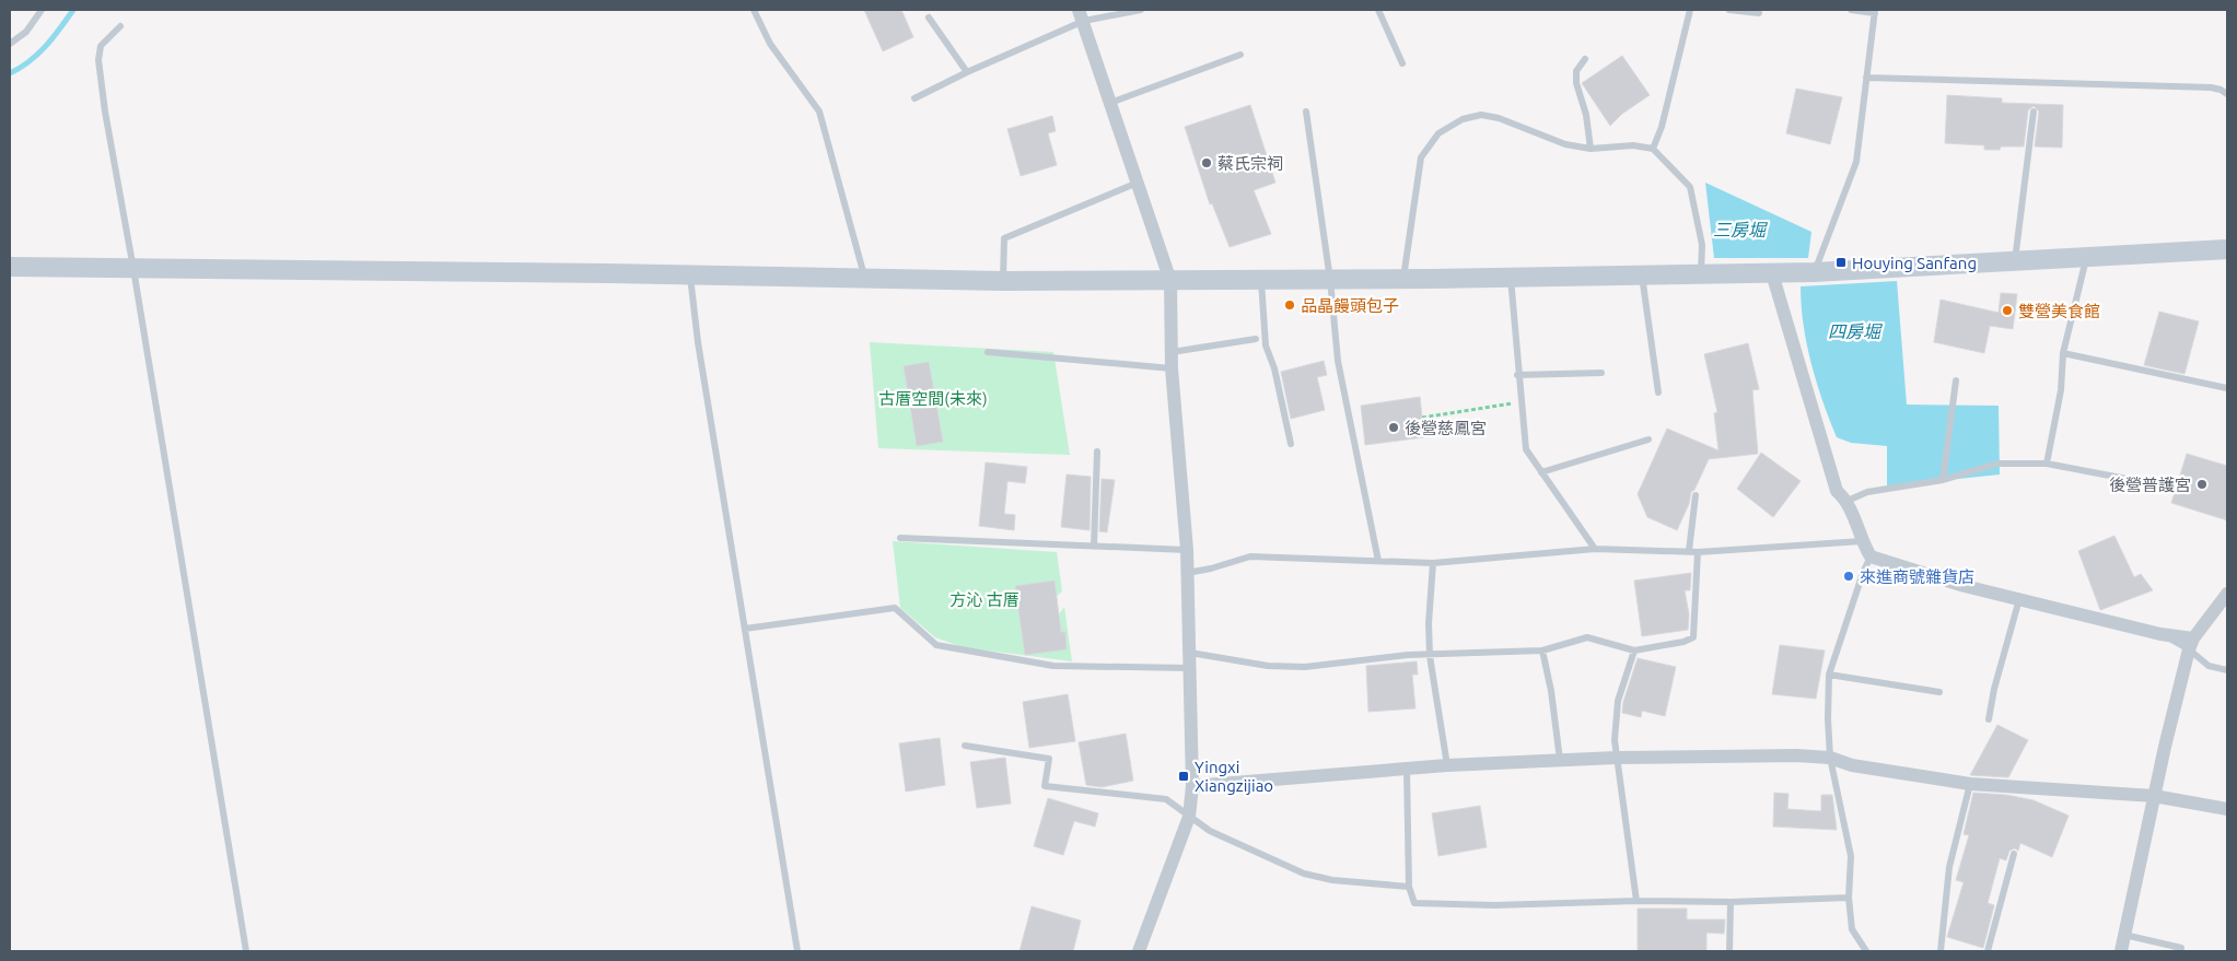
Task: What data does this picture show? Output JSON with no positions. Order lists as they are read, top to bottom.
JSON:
{
  "water": ["三房堀", "四房堀"],
  "parks": ["古厝空間(未來)", "方沁 古厝"],
  "places": {
    "other": [
      "蔡氏宗祠",
      "品晶饅頭包子",
      "雙營美食館",
      "後營慈鳳宮",
      "後營普護宮",
      "來進商號雜貨店"
    ],
    "transit": ["Houying Sanfang", "Yingxi Xiangzijiao"]
  }
}
